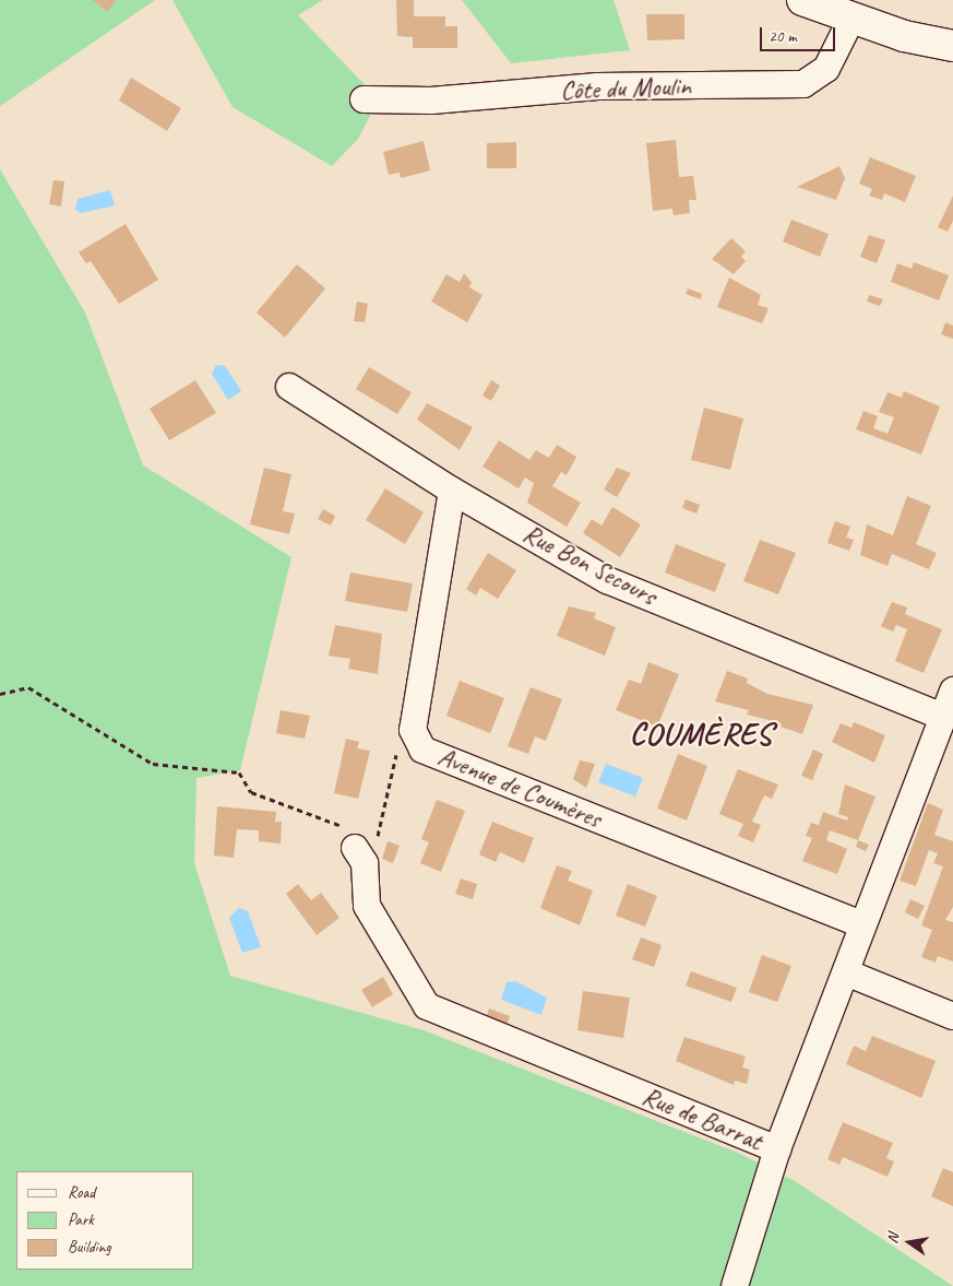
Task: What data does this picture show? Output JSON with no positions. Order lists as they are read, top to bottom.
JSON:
{
  "streets": {
    "street": [
      "Côte du Moulin",
      "Rue Bon Secours",
      "Avenue de Coumères",
      "Rue de Barrat"
    ]
  },
  "crossings": [
    ["Rue Bon Secours", "Avenue de Coumères"],
    ["Rue Bon Secours", "Rue de Barrat"],
    ["Avenue de Coumères", "Rue de Barrat"]
  ],
  "districts": ["COUMÈRES"],
  "legend": ["Road", "Park", "Building"],
  "scale_bar": "20 m",
  "north": "left"
}
